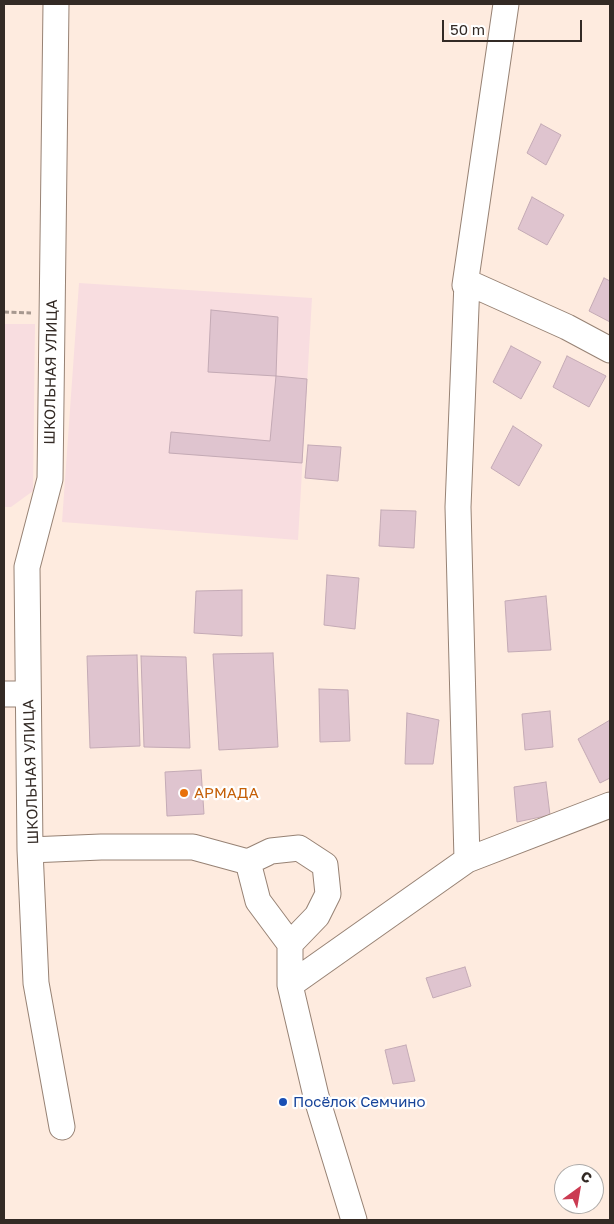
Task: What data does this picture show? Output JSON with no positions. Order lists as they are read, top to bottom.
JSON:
{
  "streets": {
    "street": ["ШКОЛЬНАЯ УЛИЦА"]
  },
  "places": ["АРМАДА", "Посёлок Семчино"],
  "scale_bar": "50 m",
  "north": "top right"
}
